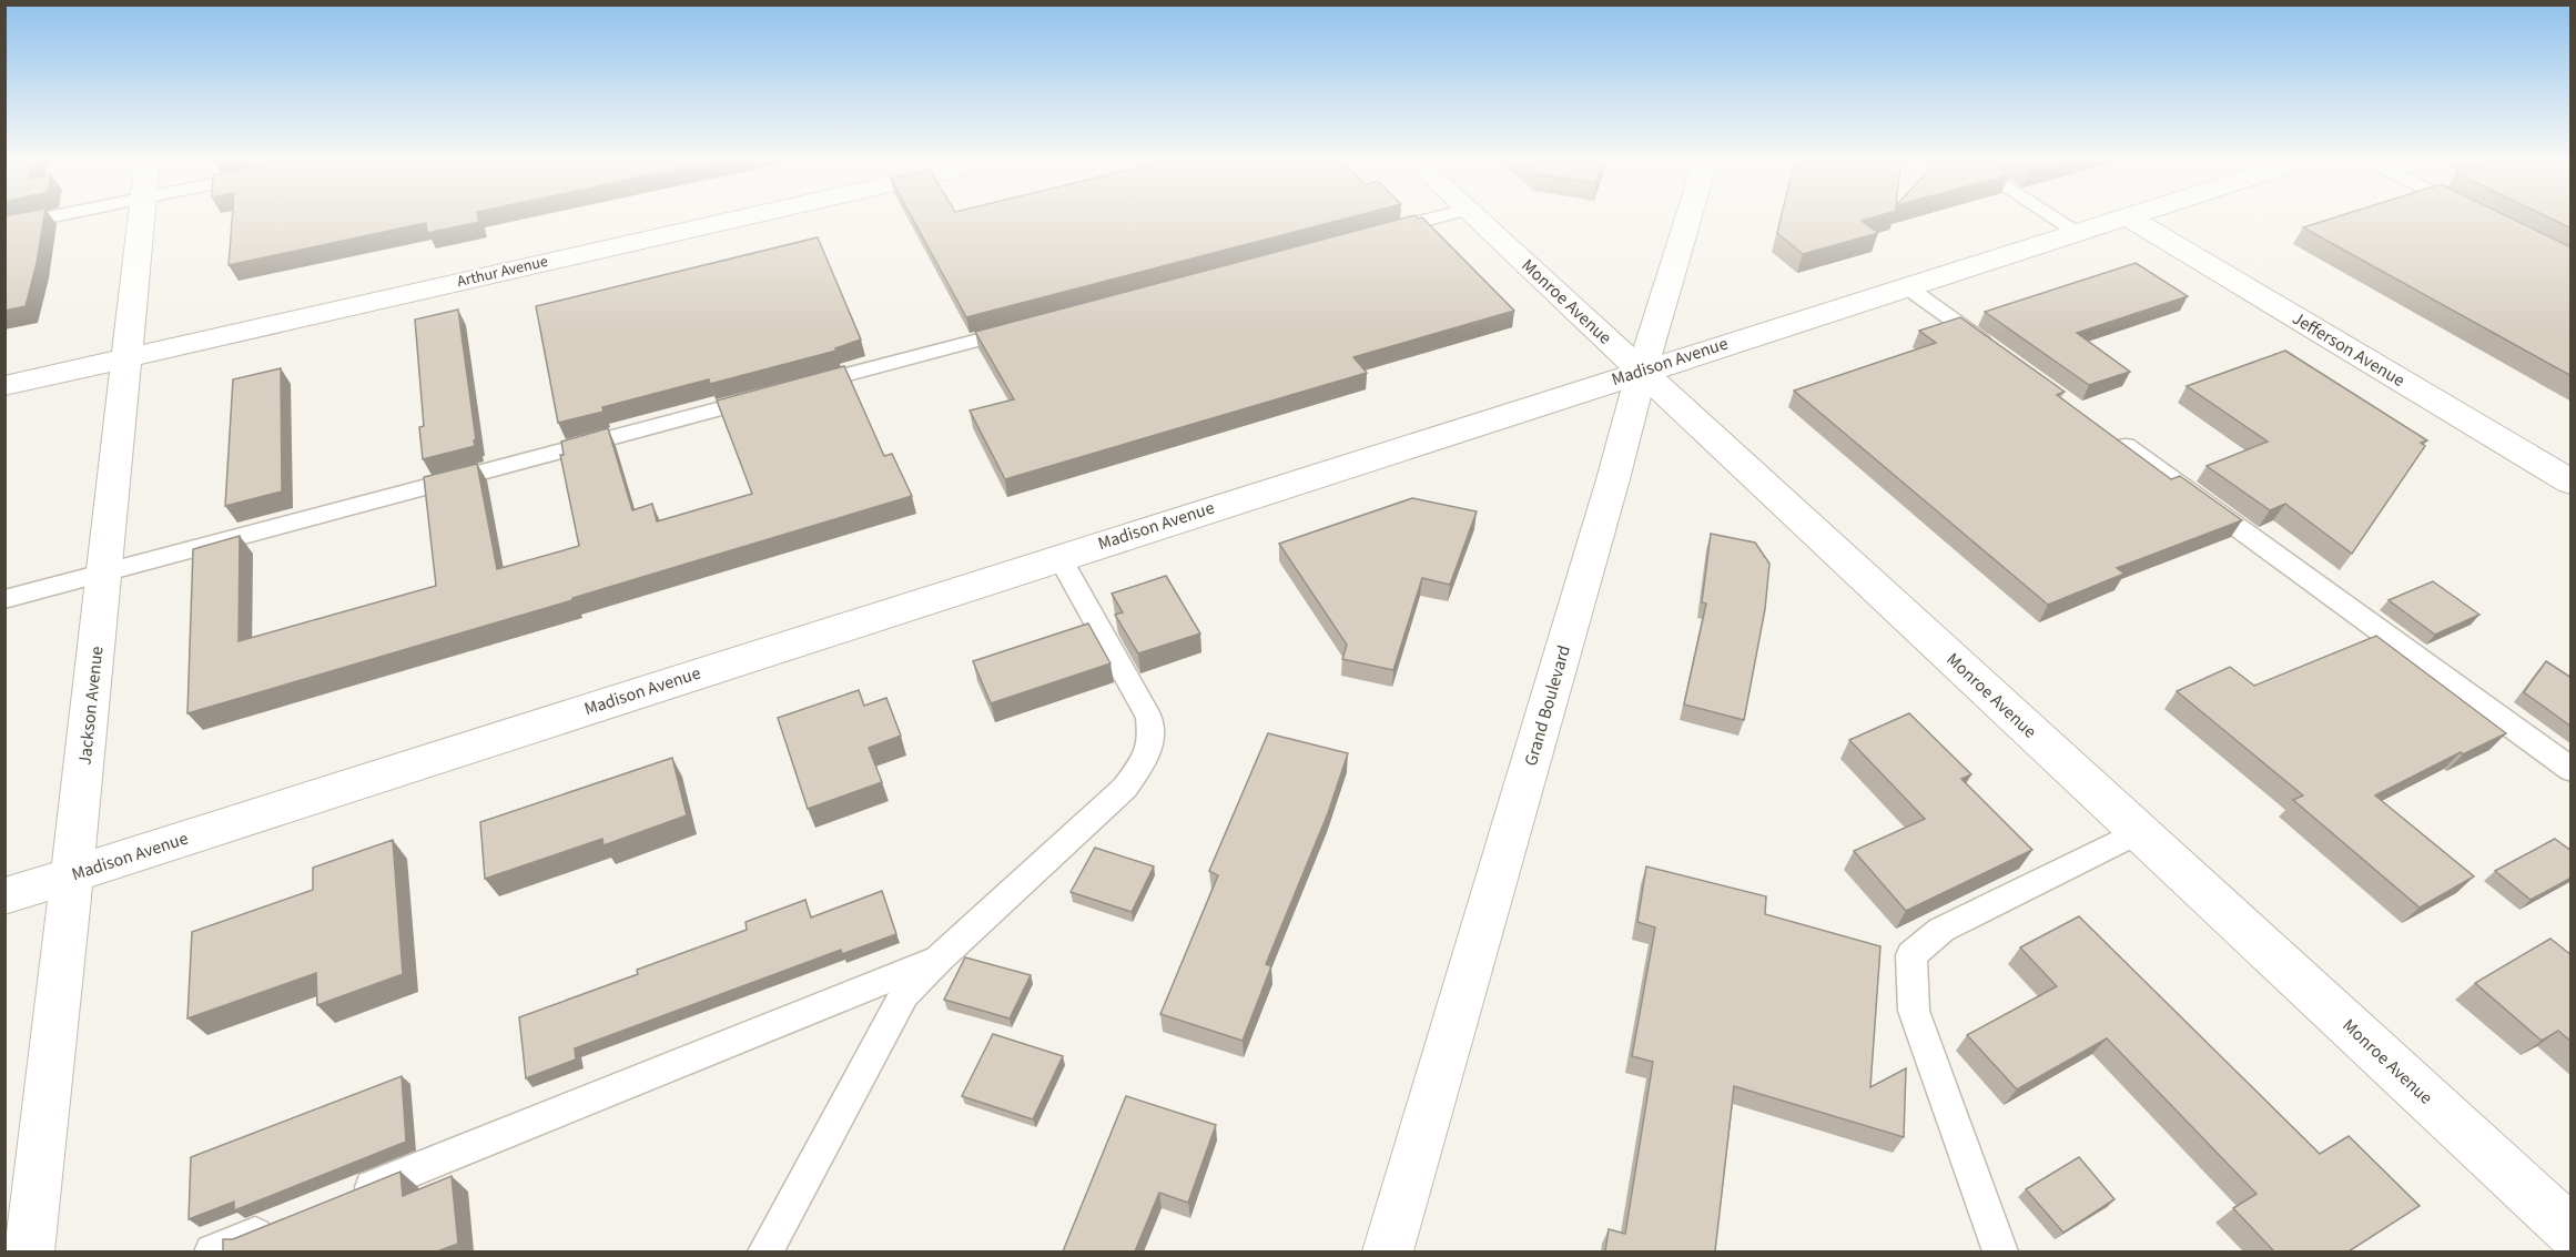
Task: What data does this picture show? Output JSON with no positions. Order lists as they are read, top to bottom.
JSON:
{
  "streets": {
    "street": [
      "Arthur Avenue",
      "Monroe Avenue",
      "Jefferson Avenue",
      "Madison Avenue",
      "Jackson Avenue",
      "Grand Boulevard"
    ]
  },
  "crossings": [
    ["Arthur Avenue", "Jackson Avenue"],
    ["Monroe Avenue", "Madison Avenue"],
    ["Monroe Avenue", "Grand Boulevard"],
    ["Madison Avenue", "Jackson Avenue"],
    ["Madison Avenue", "Grand Boulevard"]
  ]
}
